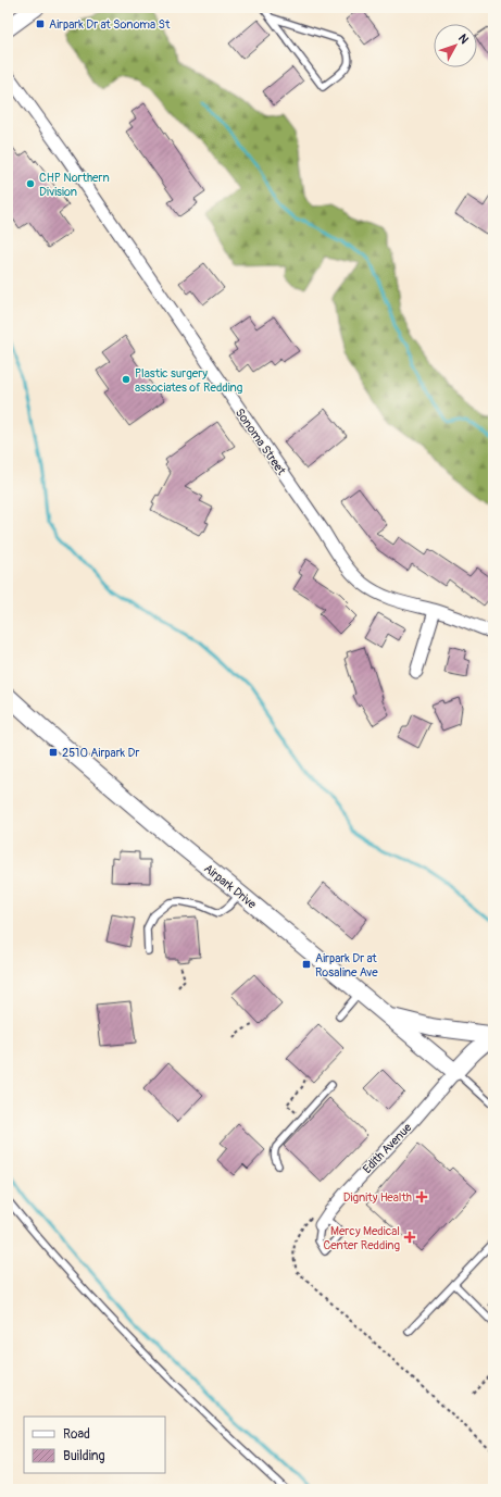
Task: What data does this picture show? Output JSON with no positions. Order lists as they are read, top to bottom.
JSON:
{
  "streets": {
    "street": ["Sonoma Street", "Airpark Drive", "Edith Avenue"]
  },
  "crossings": [
    ["Airpark Drive", "Edith Avenue"]
  ],
  "places": {
    "transit": ["Airpark Dr at Sonoma St", "2510 Airpark Dr", "Airpark Dr at Rosaline Ave"],
    "other": ["CHP Northern Division", "Plastic surgery associates of Redding"],
    "health": ["Dignity Health", "Mercy Medical Center Redding"]
  },
  "legend": ["Road", "Building"],
  "north": "top right"
}
